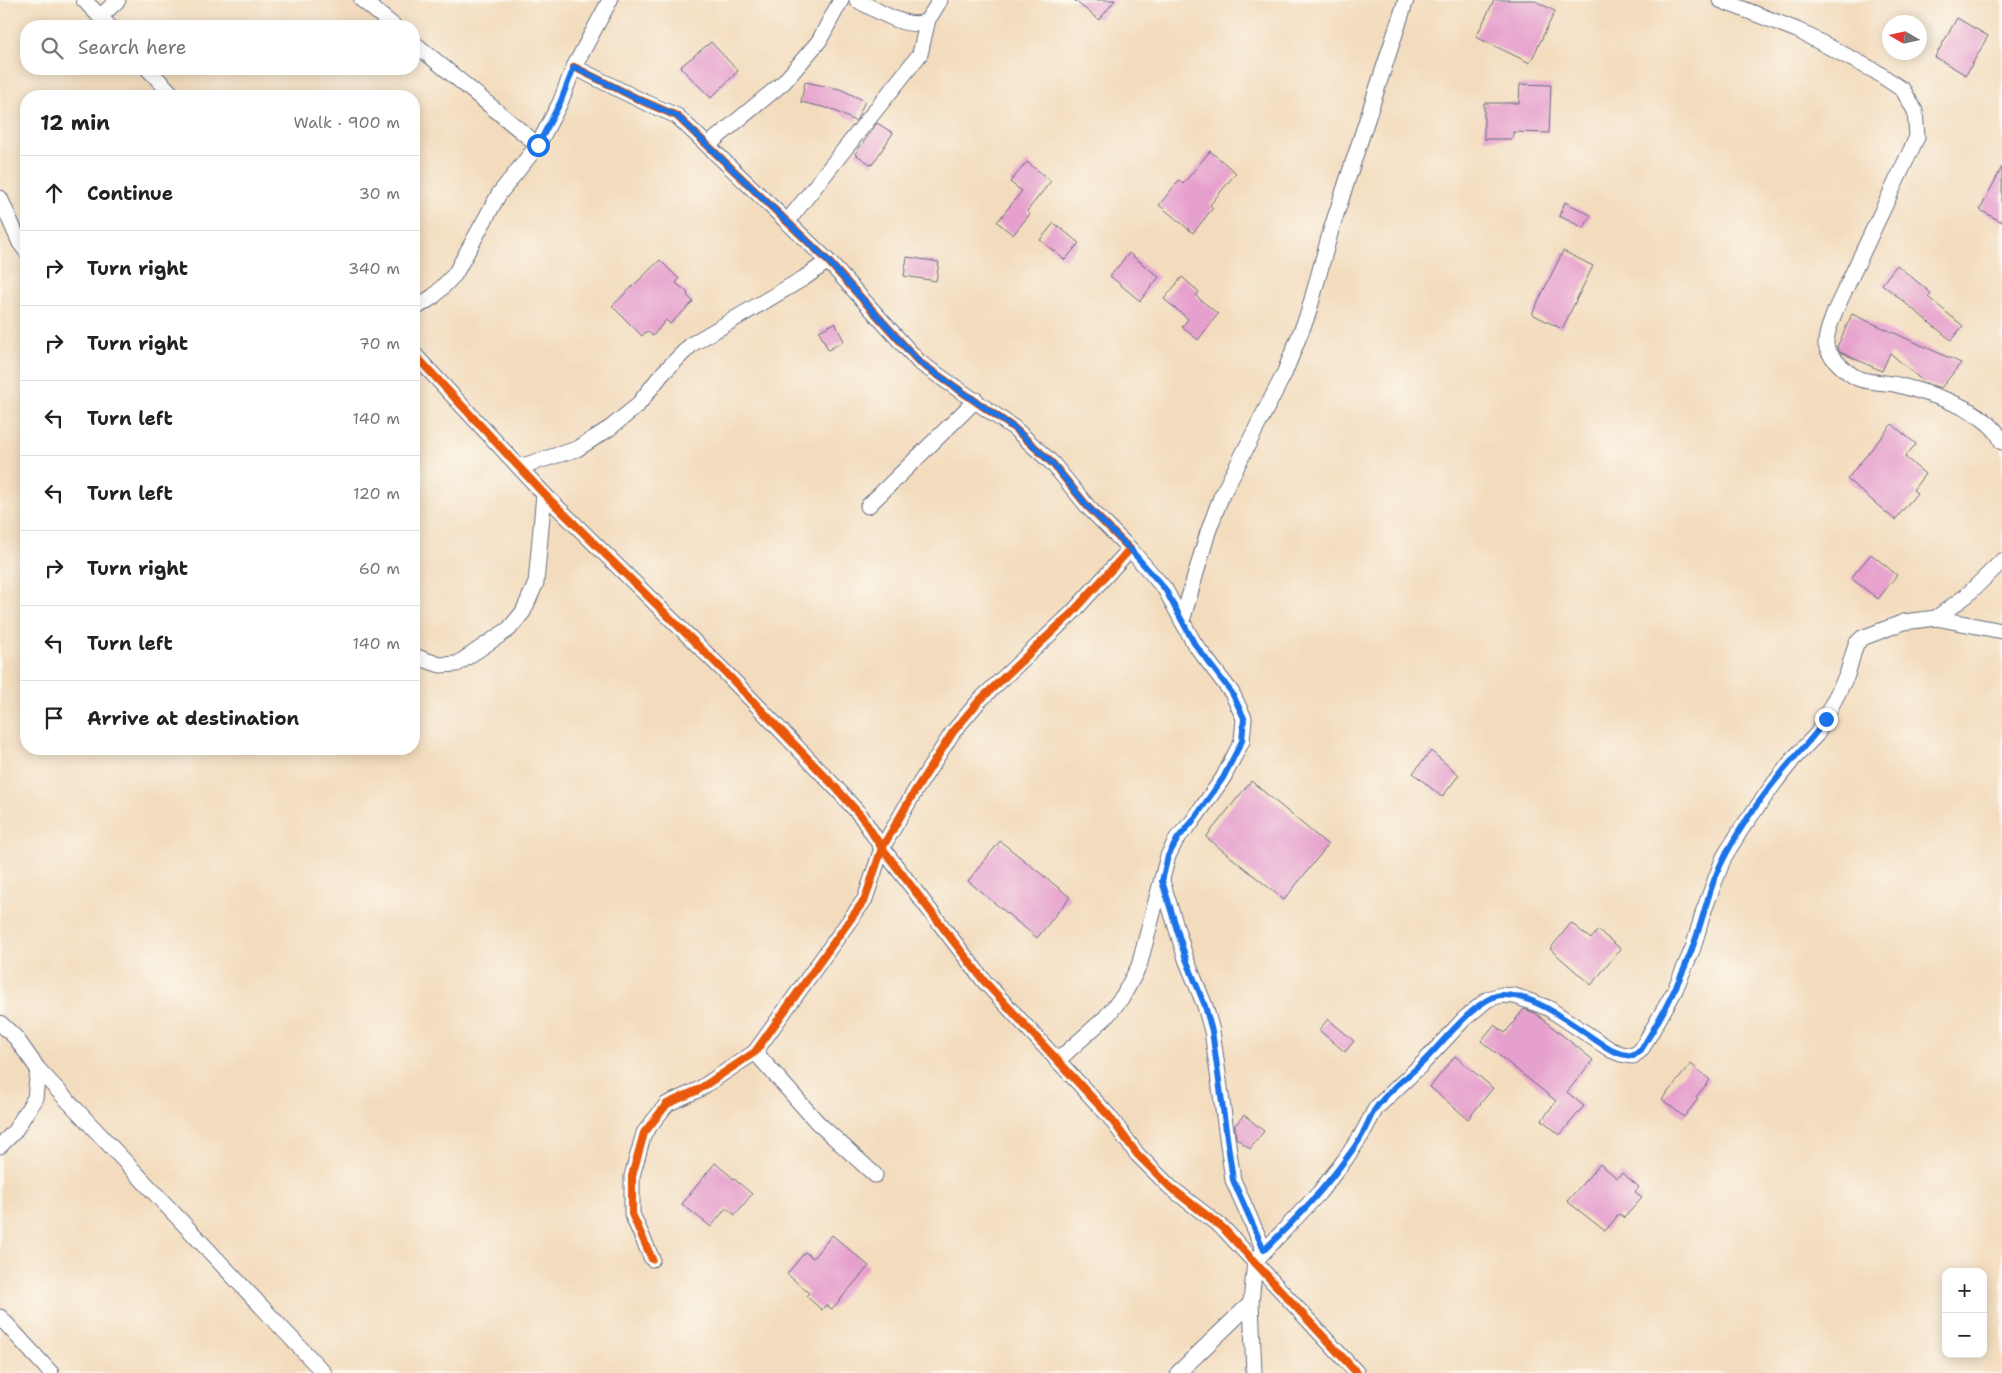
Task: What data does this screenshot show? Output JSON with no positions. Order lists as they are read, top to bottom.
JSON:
{
  "north": "left",
  "page": {
    "search": "Search here",
    "heading": ["12 min", "Walk · 900 m"],
    "list": [
      ["Continue", "30 m"],
      ["Turn right", "340 m"],
      ["Turn right", "70 m"],
      ["Turn left", "140 m"],
      ["Turn left", "120 m"],
      ["Turn right", "60 m"],
      ["Turn left", "140 m"],
      "Arrive at destination"
    ],
    "map_buttons": ["+", "−"]
  }
}
